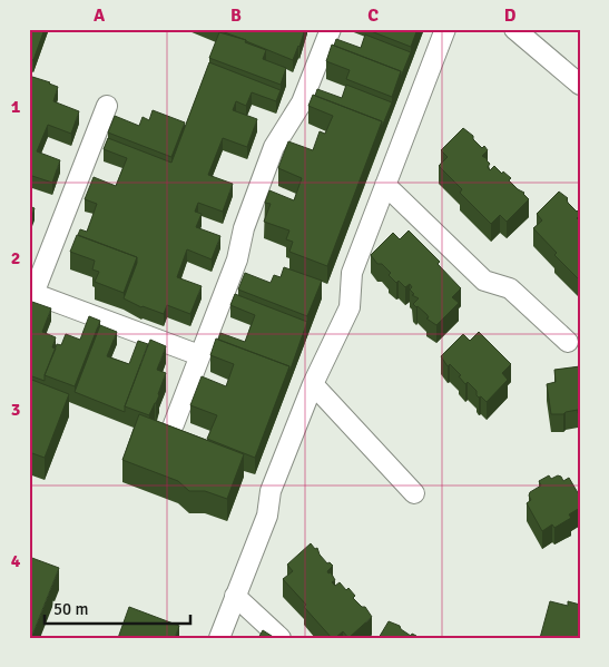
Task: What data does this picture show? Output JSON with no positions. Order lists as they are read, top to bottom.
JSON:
{
  "scale_bar": "50 m",
  "grid": {
    "columns": [
      "A",
      "B",
      "C",
      "D"
    ],
    "rows": [
      "1",
      "2",
      "3",
      "4"
    ]
  }
}
